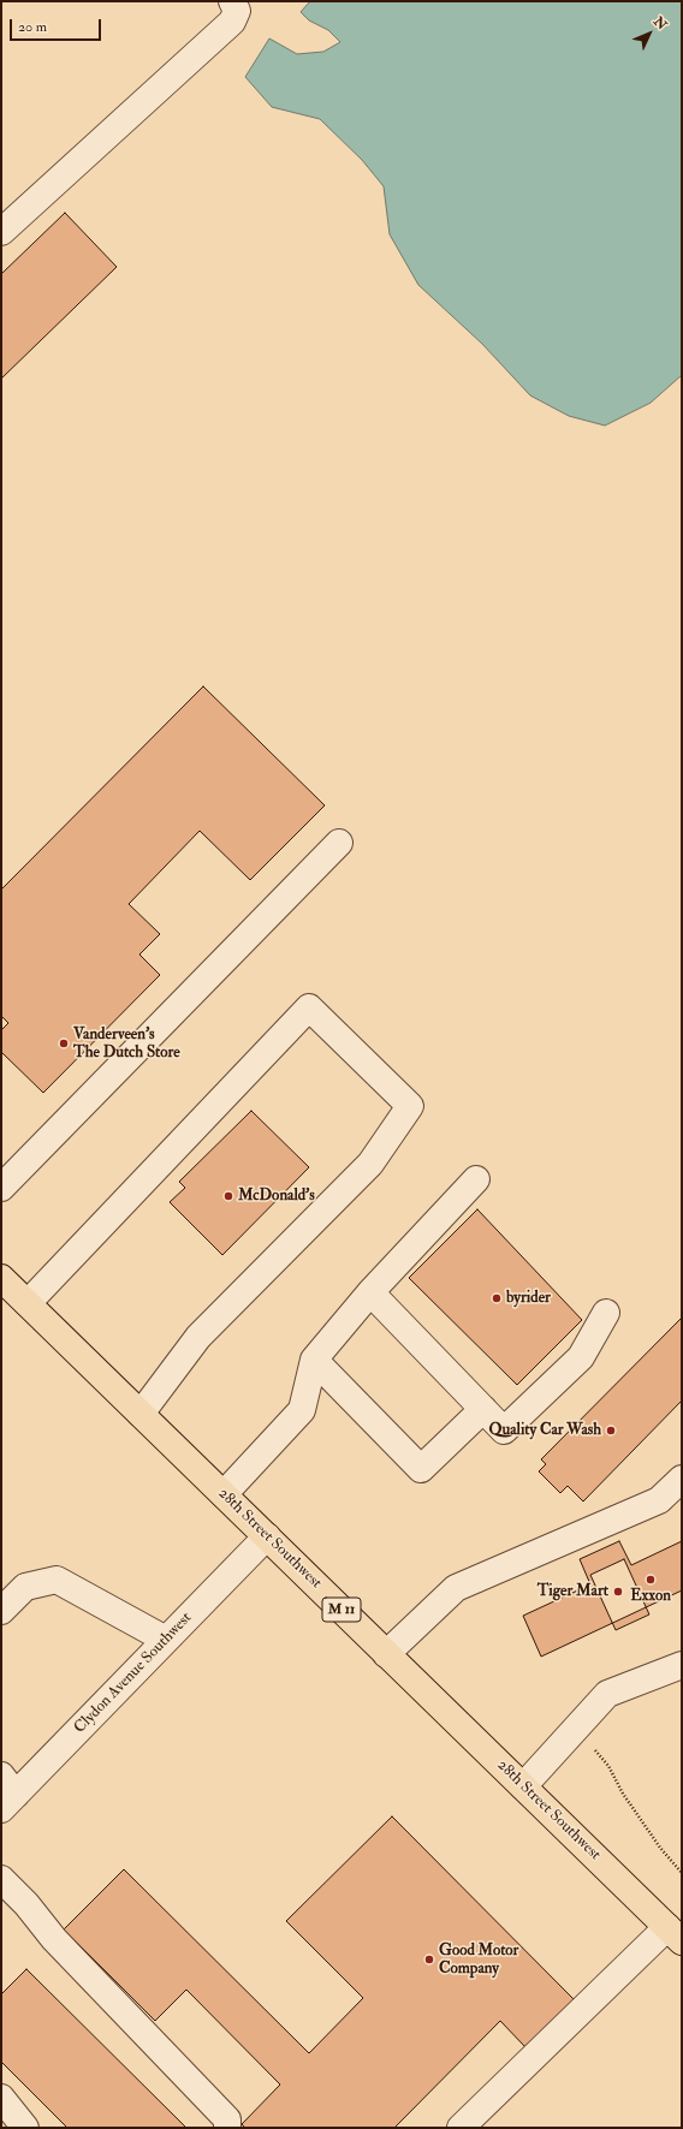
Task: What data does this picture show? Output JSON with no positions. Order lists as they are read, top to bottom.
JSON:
{
  "streets": {
    "main road": ["28th Street Southwest", "M 11"],
    "street": ["Clydon Avenue Southwest"]
  },
  "crossings": [
    ["28th Street Southwest", "Clydon Avenue Southwest"]
  ],
  "places": [
    "Vanderveen's The Dutch Store",
    "McDonald's",
    "byrider",
    "Quality Car Wash",
    "Exxon",
    "Tiger Mart",
    "Good Motor Company"
  ],
  "scale_bar": "20 m",
  "north": "top right"
}
